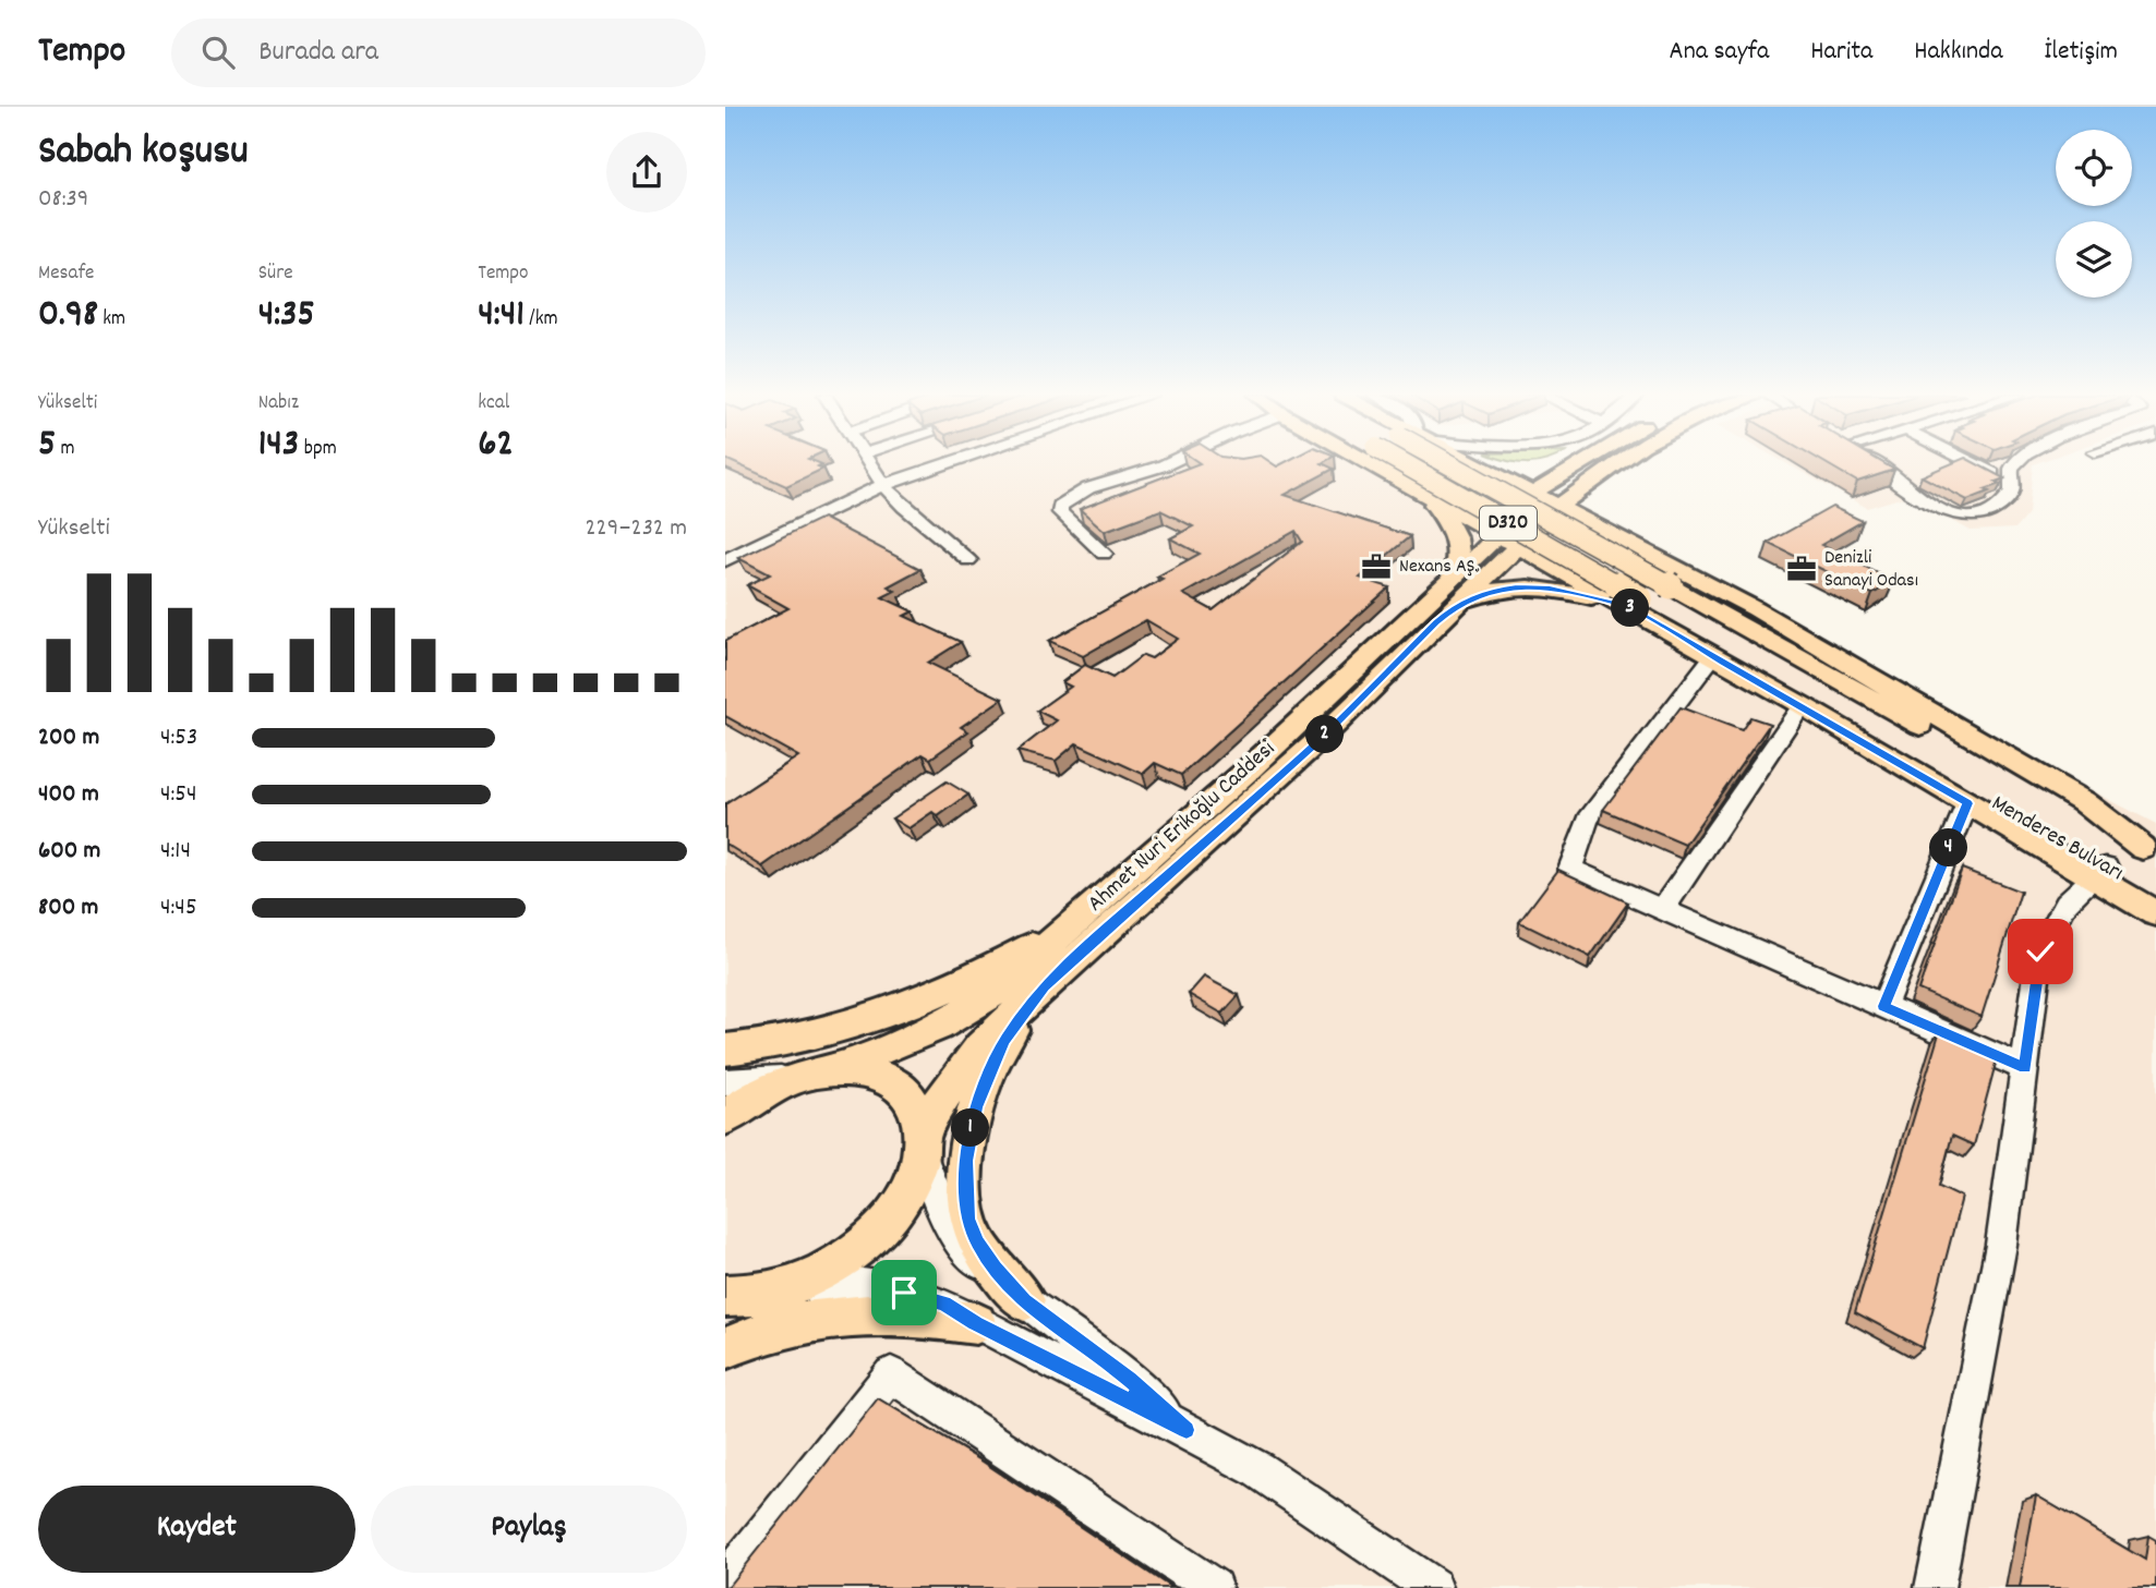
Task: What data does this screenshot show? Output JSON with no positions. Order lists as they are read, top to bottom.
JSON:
{
  "streets": {
    "main road": ["D320", "Ahmet Nuri Erikoğlu Caddesi", "Menderes Bulvarı"]
  },
  "places": {
    "office": ["Nexans AŞ.", "Denizli Sanayi Odası"]
  },
  "page": {
    "header": "Tempo",
    "search": "Burada ara",
    "nav": [
      "Ana sayfa",
      "Harita",
      "Hakkında",
      "İletişim"
    ],
    "heading": ["Sabah koşusu", "08:39"],
    "stats": [
      ["Mesafe", "0.98 km"],
      ["Süre", "4:35"],
      ["Tempo", "4:41 /km"],
      ["Yükselti", "5 m"],
      ["Nabız", "143 bpm"],
      ["kcal", "62"]
    ],
    "chart": ["Yükselti", "229–232 m"],
    "pins": [
      "3",
      "2",
      "4",
      "1"
    ],
    "list": [
      {
        "name": "200 m",
        "note": "4:53"
      },
      {
        "name": "400 m",
        "note": "4:54"
      },
      {
        "name": "600 m",
        "note": "4:14"
      },
      {
        "name": "800 m",
        "note": "4:45"
      }
    ],
    "buttons": ["Kaydet", "Paylaş"]
  }
}
